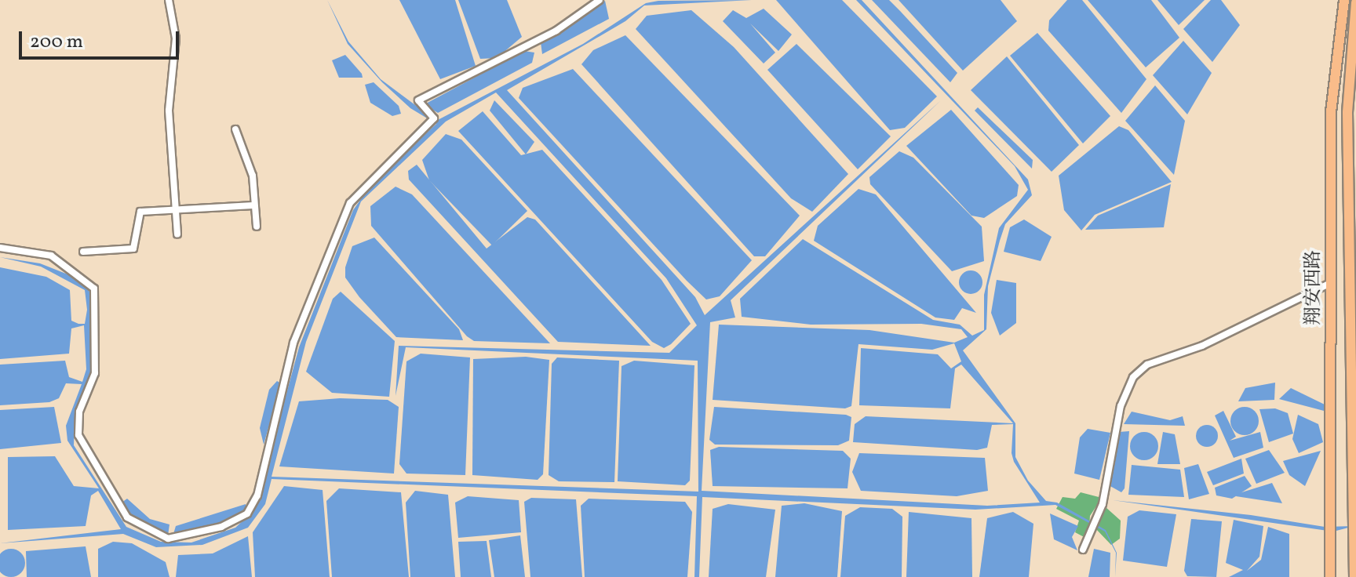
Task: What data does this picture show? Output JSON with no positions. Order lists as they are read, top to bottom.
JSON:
{
  "streets": {
    "main road": ["翔安西路"]
  },
  "scale_bar": "200 m"
}
